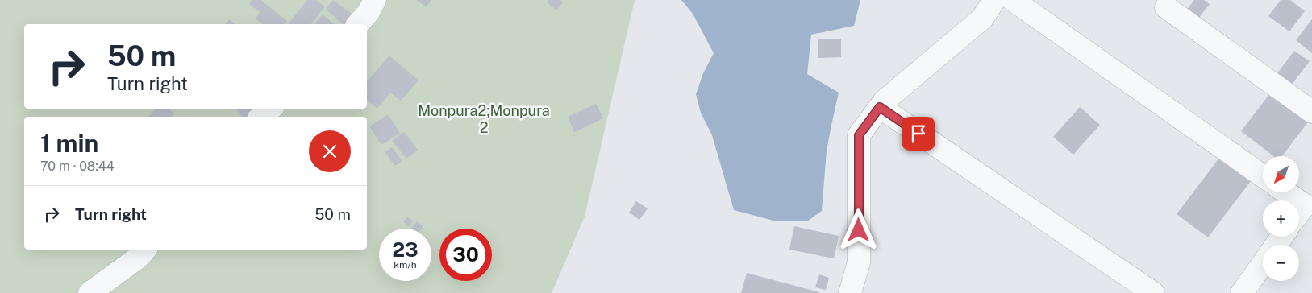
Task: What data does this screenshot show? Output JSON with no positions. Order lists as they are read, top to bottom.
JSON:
{
  "parks": ["Monpura2;Monpura 2"],
  "north": "bottom left",
  "page": {
    "turn": ["50 m", "Turn right"],
    "heading": ["1 min", "70 m · 08:44"],
    "map_buttons": ["+", "−"],
    "list": [
      {
        "name": "Turn right",
        "value": "50 m"
      }
    ],
    "speed": "23 km/h",
    "limit": "30"
  }
}
